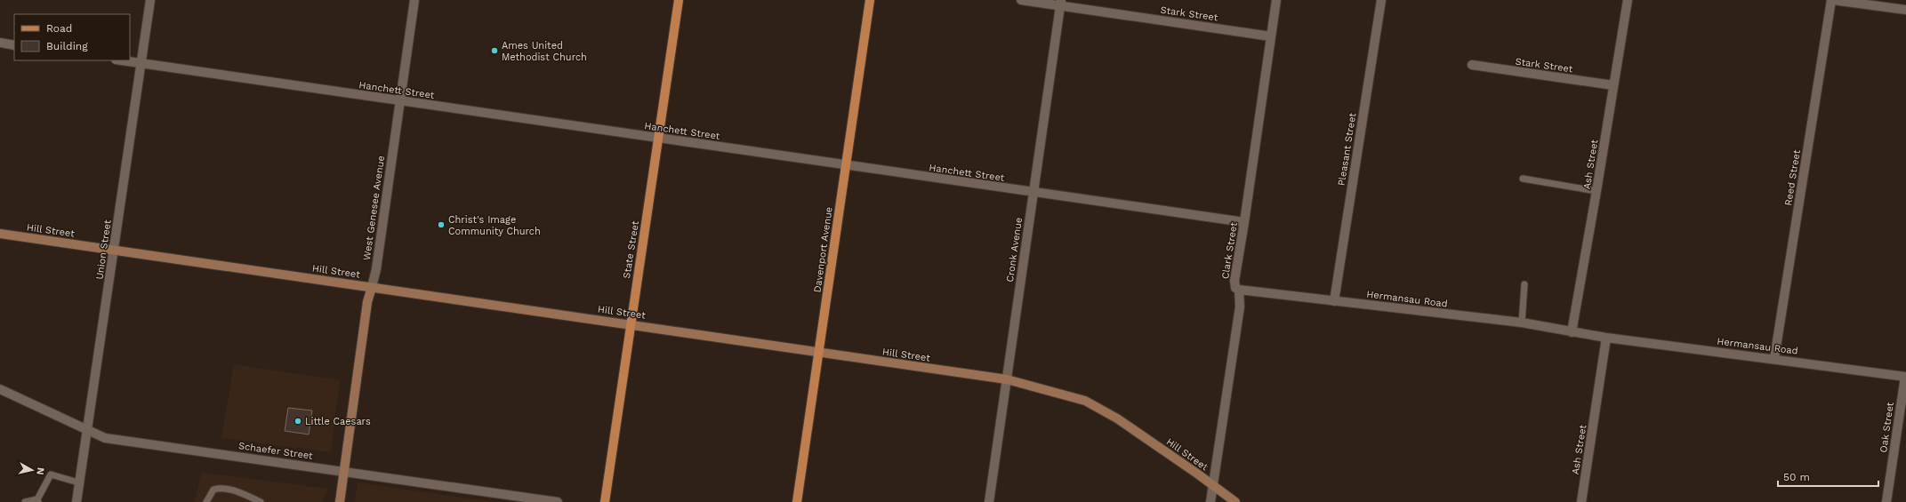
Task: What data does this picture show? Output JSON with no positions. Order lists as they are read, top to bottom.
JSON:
{
  "streets": {
    "main road": [
      "West Genesee Avenue",
      "Hill Street",
      "State Street",
      "Davenport Avenue"
    ],
    "street": [
      "Stark Street",
      "Hanchett Street",
      "Pleasant Street",
      "Ash Street",
      "Reed Street",
      "Union Street",
      "Cronk Avenue",
      "Clark Street",
      "Hermansau Road",
      "Oak Street",
      "Schaefer Street"
    ]
  },
  "crossings": [
    ["Stark Street", "Ash Street"],
    ["Stark Street", "Cronk Avenue"],
    ["Stark Street", "Clark Street"],
    ["Hanchett Street", "West Genesee Avenue"],
    ["Hanchett Street", "Union Street"],
    ["Hanchett Street", "State Street"],
    ["Hanchett Street", "Davenport Avenue"],
    ["Hanchett Street", "Cronk Avenue"],
    ["Hanchett Street", "Clark Street"],
    ["Pleasant Street", "Hermansau Road"],
    ["Ash Street", "Hermansau Road"],
    ["Reed Street", "Hermansau Road"],
    ["West Genesee Avenue", "Hill Street"],
    ["West Genesee Avenue", "Schaefer Street"],
    ["Hill Street", "Union Street"],
    ["Hill Street", "State Street"],
    ["Hill Street", "Davenport Avenue"],
    ["Hill Street", "Cronk Avenue"],
    ["Hill Street", "Clark Street"],
    ["Union Street", "Schaefer Street"],
    ["Clark Street", "Hermansau Road"],
    ["Hermansau Road", "Oak Street"]
  ],
  "places": ["Ames United Methodist Church", "Christ's Image Community Church", "Little Caesars"],
  "legend": ["Road", "Building"],
  "scale_bar": "50 m",
  "north": "right"
}
